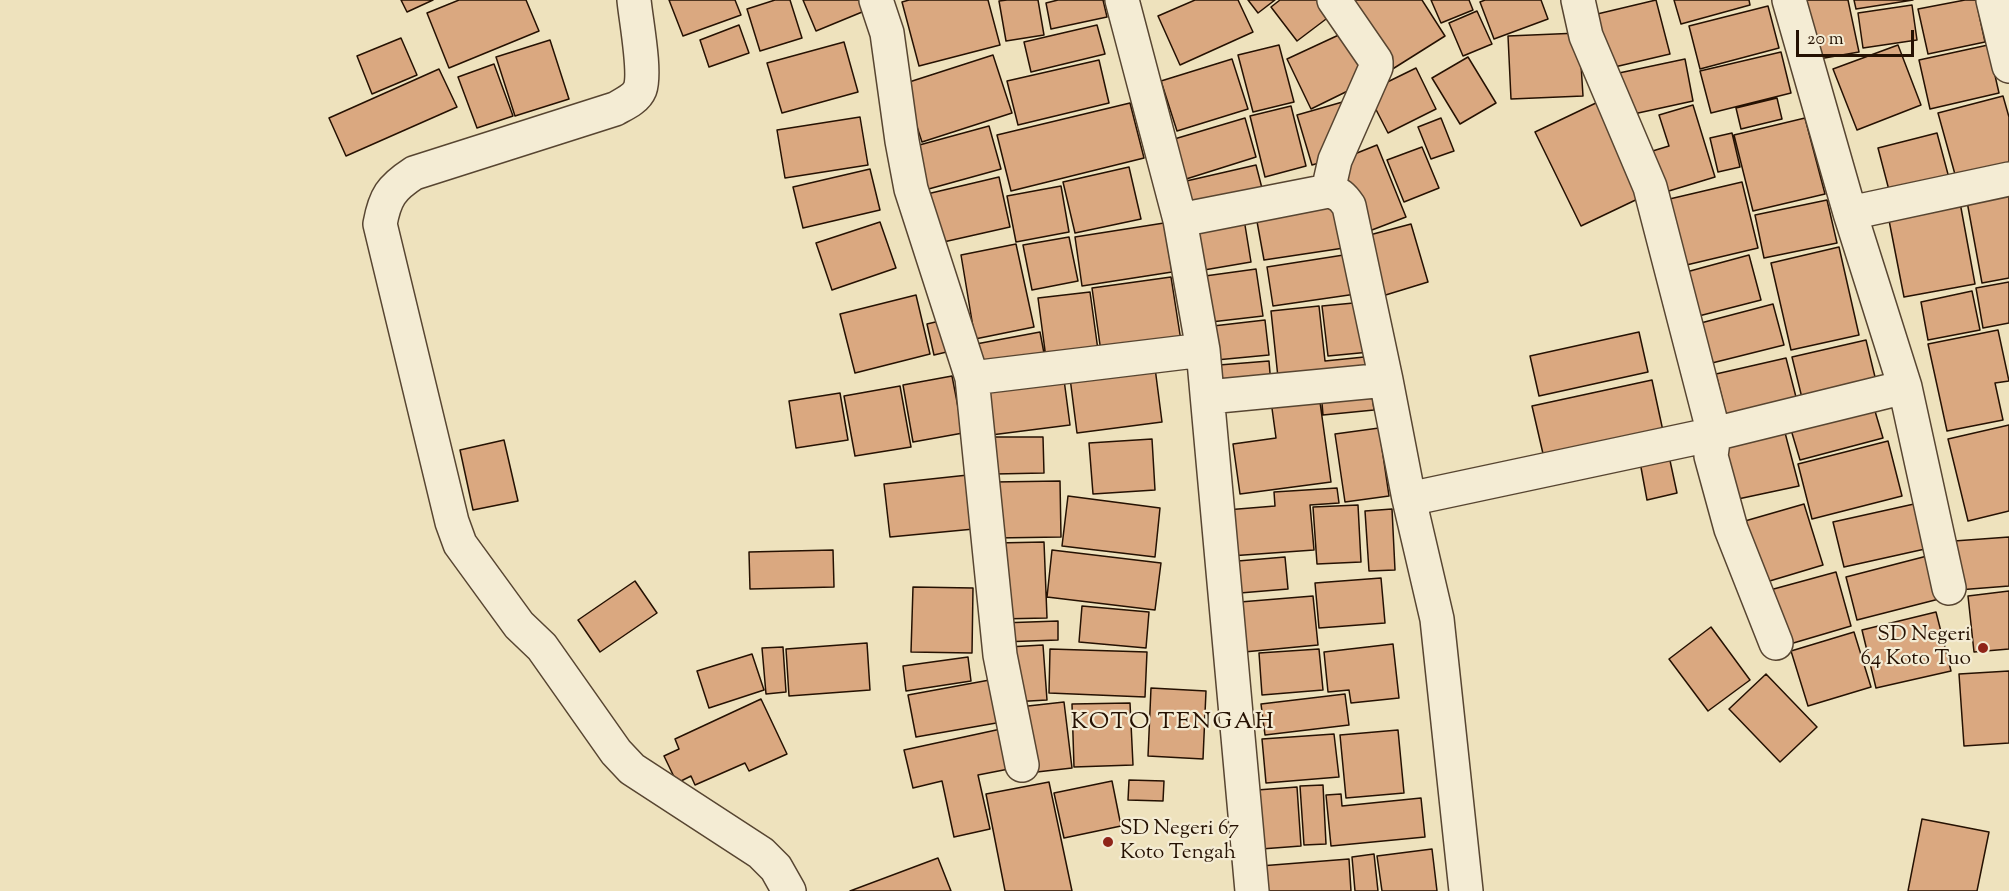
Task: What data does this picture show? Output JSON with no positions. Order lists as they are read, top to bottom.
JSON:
{
  "districts": ["KOTO TENGAH"],
  "places": ["SD Negeri 64 Koto Tuo", "SD Negeri 67 Koto Tengah"],
  "scale_bar": "20 m"
}
